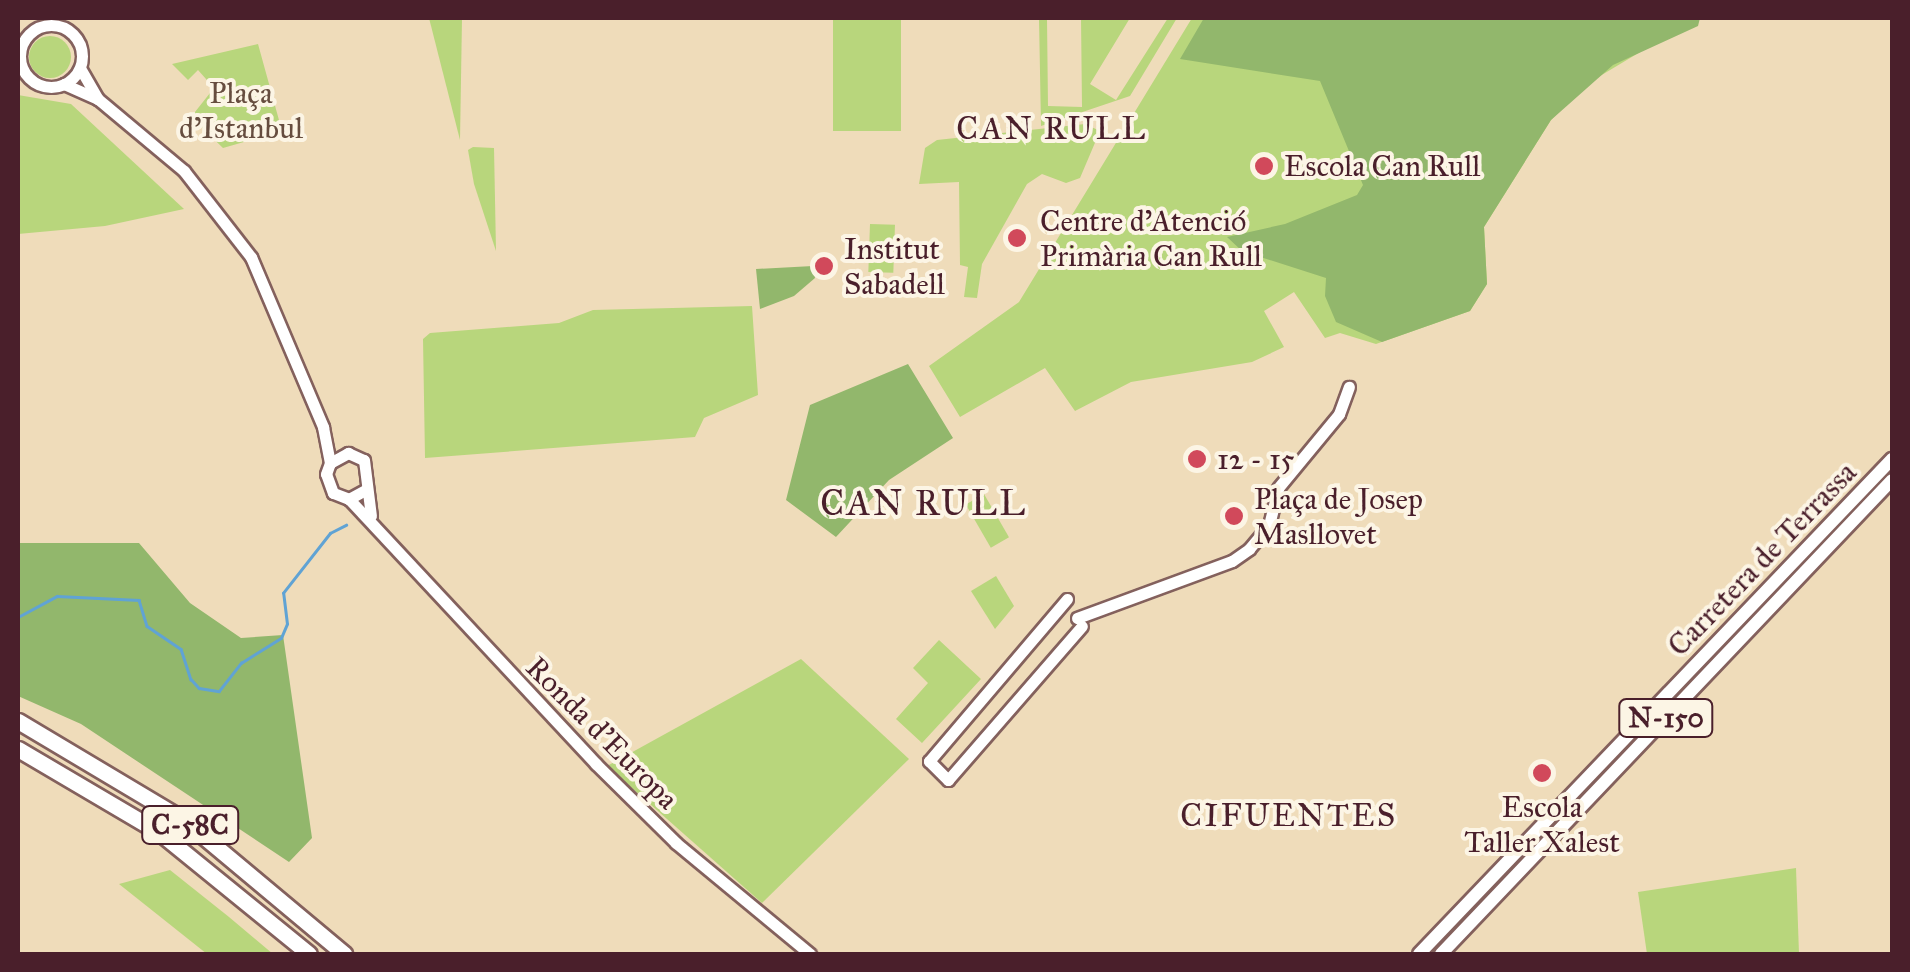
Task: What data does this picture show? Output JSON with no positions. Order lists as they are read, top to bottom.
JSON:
{
  "streets": {
    "highway": ["C-58C"],
    "main road": ["Carretera de Terrassa", "N-150"],
    "street": ["Ronda d'Europa"]
  },
  "districts": ["CAN RULL", "CAN RULL", "CIFUENTES"],
  "parks": ["Plaça d'Istanbul"],
  "places": [
    "Escola Can Rull",
    "Centre d'Atenció Primària Can Rull",
    "Institut Sabadell",
    "12 - 15",
    "Plaça de Josep Masllovet",
    "Escola Taller Xalest"
  ]
}
